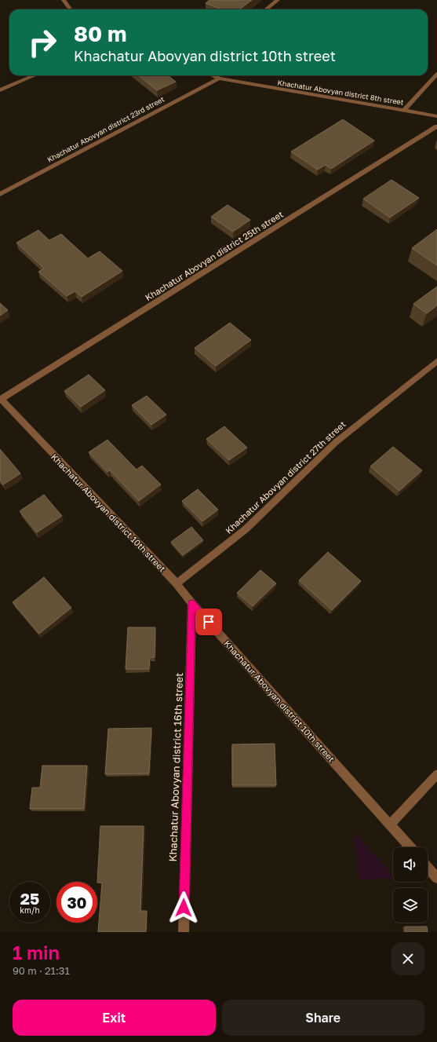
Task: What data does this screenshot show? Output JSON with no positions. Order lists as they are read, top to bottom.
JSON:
{
  "streets": {
    "street": [
      "Khachatur Abovyan district 8th street",
      "Khachatur Abovyan district 23rd street",
      "Khachatur Abovyan district 25th street",
      "Khachatur Abovyan district 27th street",
      "Khachatur Abovyan district 10th street",
      "Khachatur Abovyan district 16th street"
    ]
  },
  "crossings": [
    ["Khachatur Abovyan district 8th street", "Khachatur Abovyan district 23rd street"],
    ["Khachatur Abovyan district 25th street", "Khachatur Abovyan district 10th street"],
    ["Khachatur Abovyan district 27th street", "Khachatur Abovyan district 10th street"],
    ["Khachatur Abovyan district 10th street", "Khachatur Abovyan district 16th street"]
  ],
  "page": {
    "turn": ["80 m", "Khachatur Abovyan district 10th street"],
    "speed": "25 km/h",
    "limit": "30",
    "heading": ["1 min", "90 m · 21:31"],
    "buttons": ["Exit", "Share"]
  }
}
